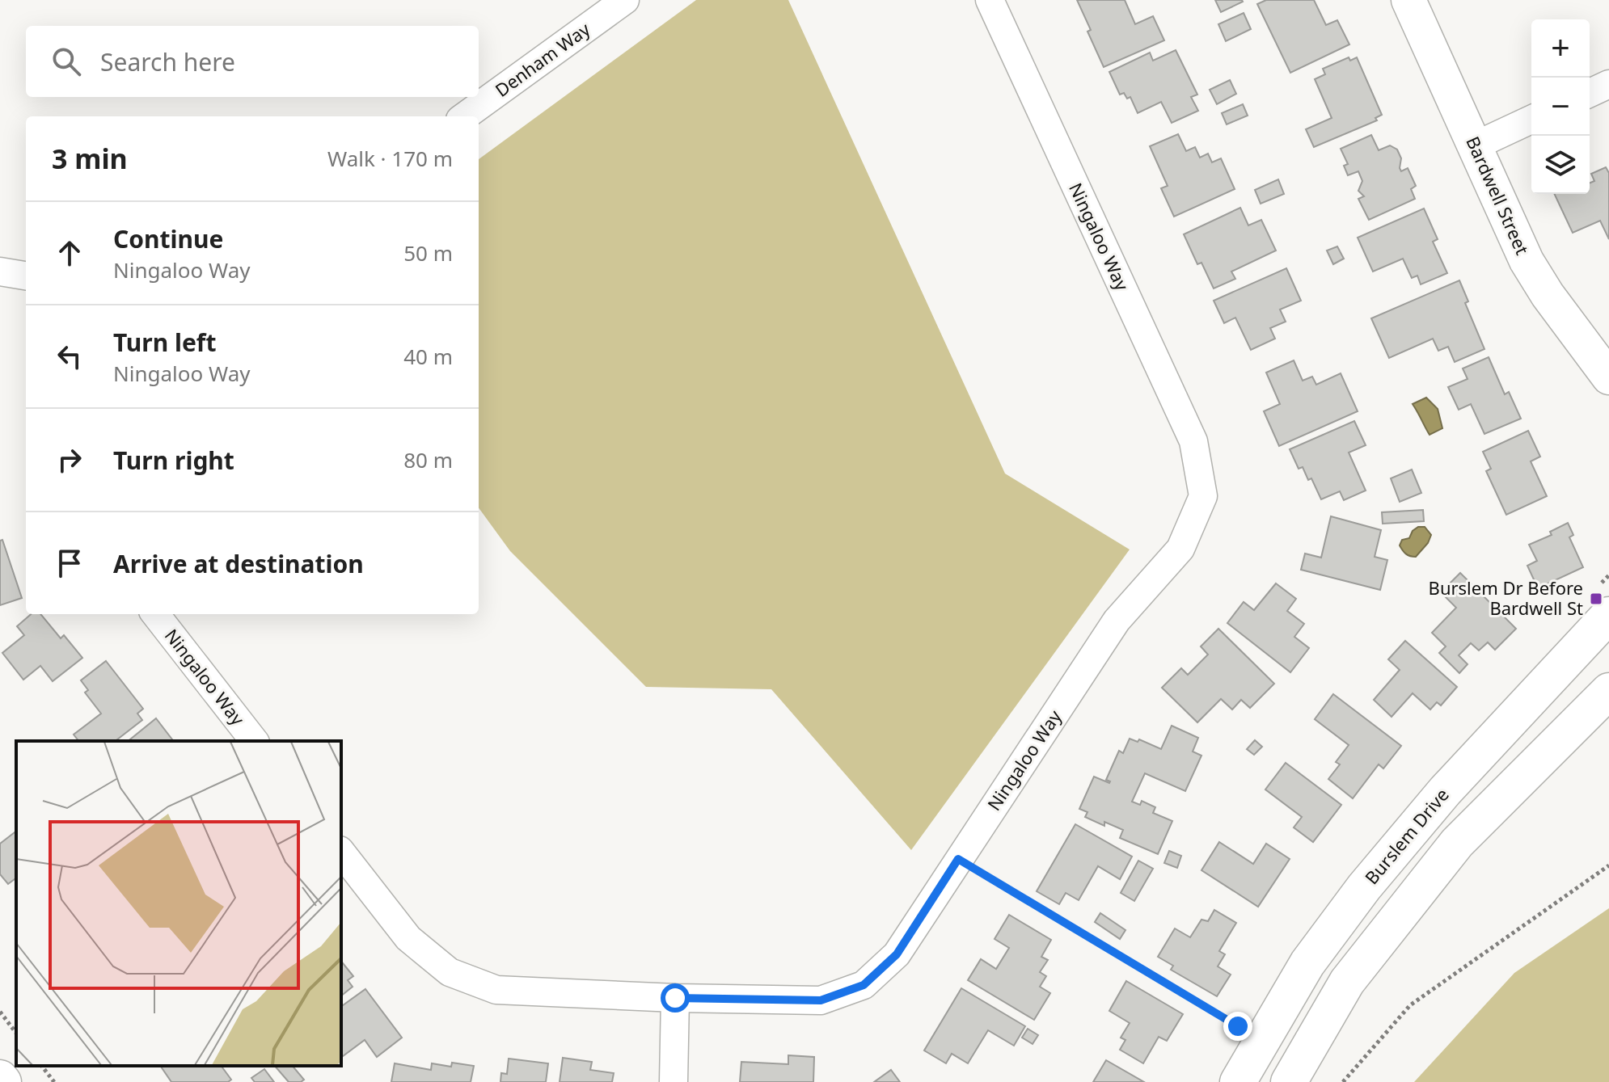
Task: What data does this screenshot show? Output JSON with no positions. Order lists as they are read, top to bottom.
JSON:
{
  "streets": {
    "main road": ["Burslem Drive"],
    "street": ["Denham Way", "Bardwell Street", "Ningaloo Way"]
  },
  "places": {
    "transit": ["Burslem Dr Before Bardwell St"]
  },
  "page": {
    "map_buttons": ["+", "−"],
    "search": "Search here",
    "heading": ["3 min", "Walk · 170 m"],
    "list": [
      ["Continue", "Ningaloo Way", "50 m"],
      ["Turn left", "Ningaloo Way", "40 m"],
      ["Turn right", "80 m"],
      "Arrive at destination"
    ]
  }
}
